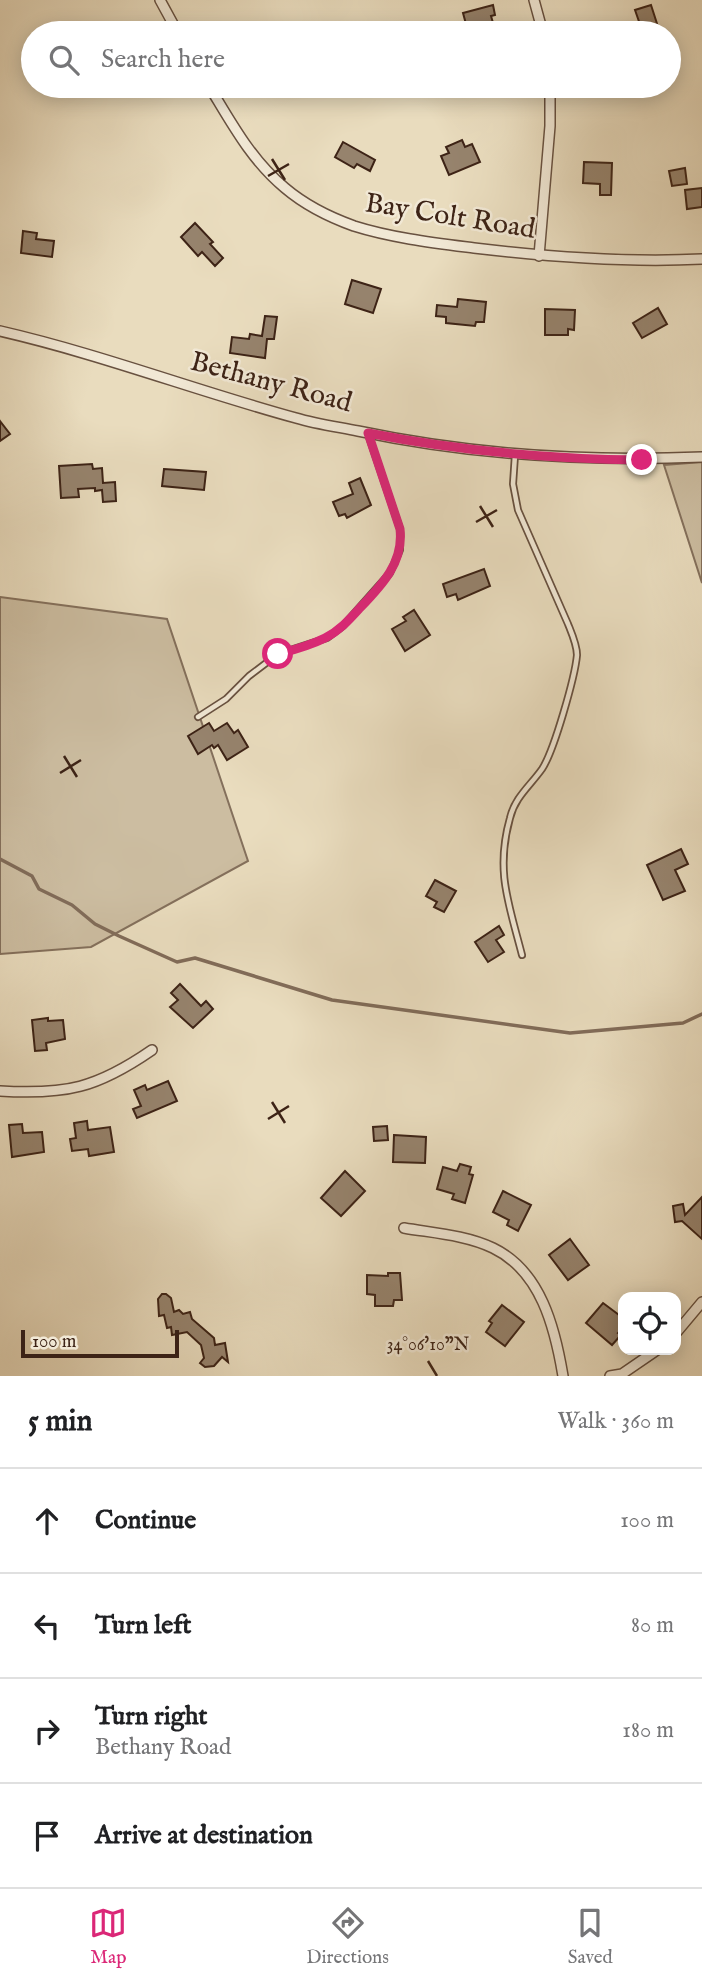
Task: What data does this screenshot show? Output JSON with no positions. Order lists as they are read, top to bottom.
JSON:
{
  "streets": {
    "street": ["Bay Colt Road", "Bethany Road"]
  },
  "scale_bar": "100 m",
  "page": {
    "search": "Search here",
    "scale": "100 m",
    "heading": ["5 min", "Walk · 360 m"],
    "list": [
      ["Continue", "100 m"],
      ["Turn left", "80 m"],
      ["Turn right", "Bethany Road", "180 m"],
      "Arrive at destination"
    ],
    "nav": ["Map", "Directions", "Saved"]
  },
  "coordinates": ["34°06'10\"N"]
}
